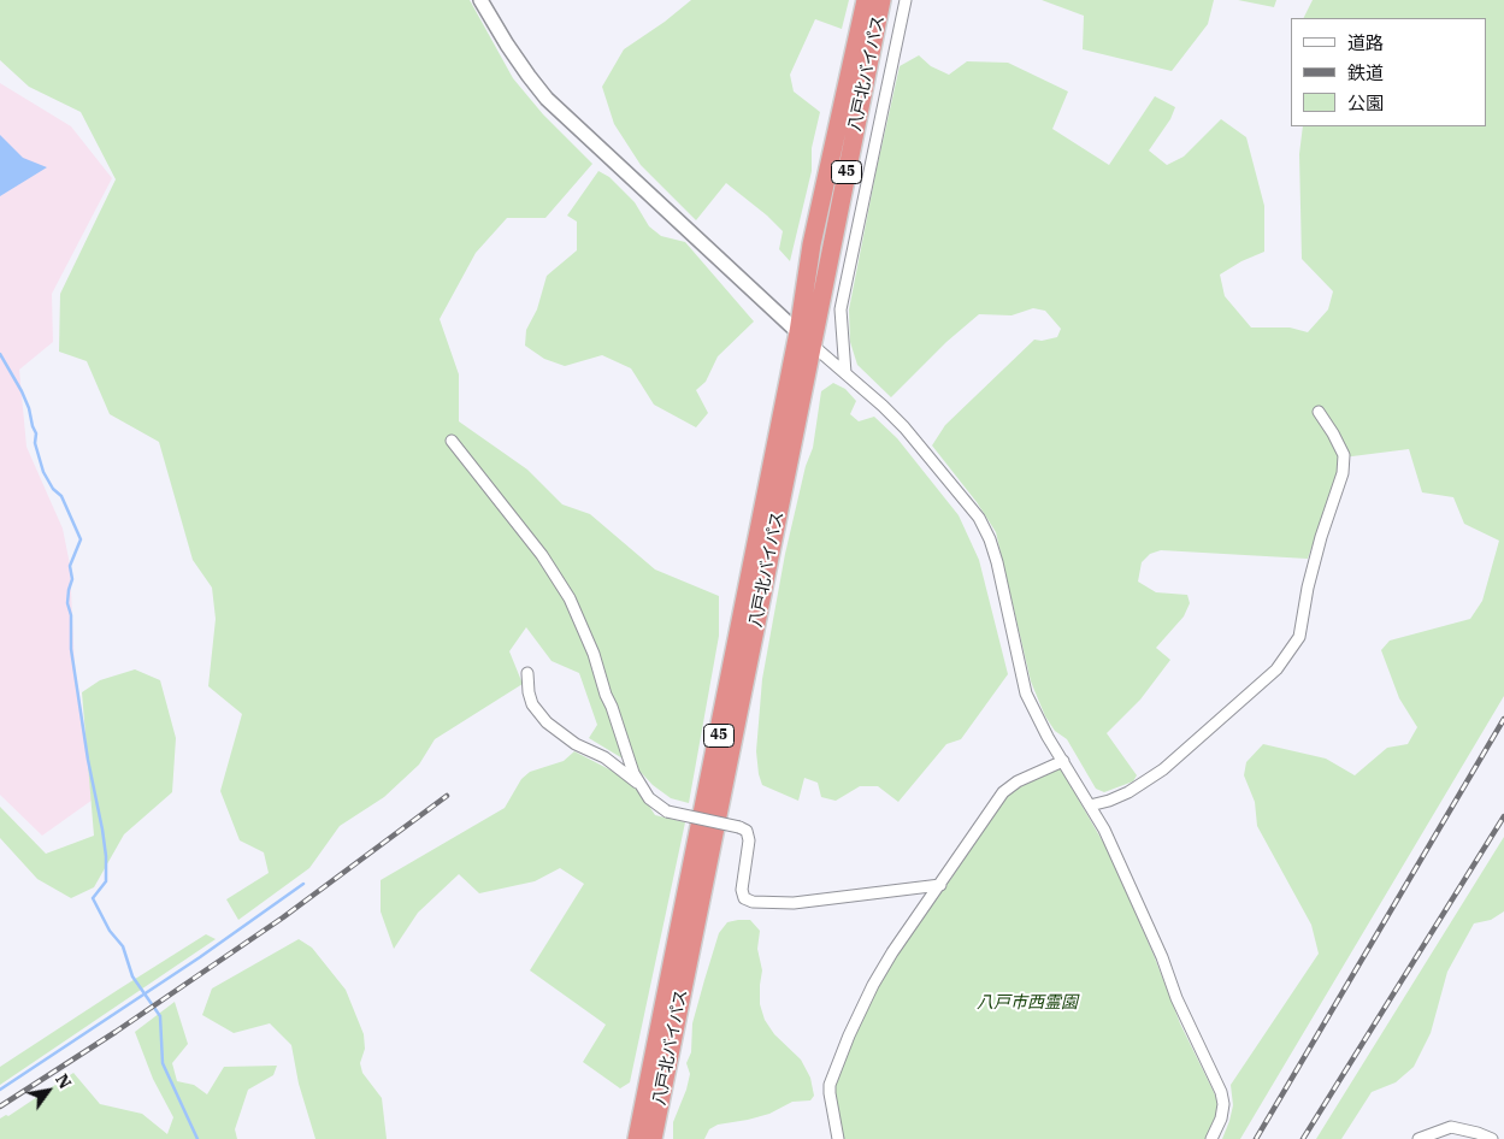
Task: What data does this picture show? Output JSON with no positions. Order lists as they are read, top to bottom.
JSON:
{
  "streets": {
    "highway": ["八戸北バイパス", "45"]
  },
  "parks": ["八戸市西霊園"],
  "legend": ["道路", "鉄道", "公園"],
  "north": "top right"
}
